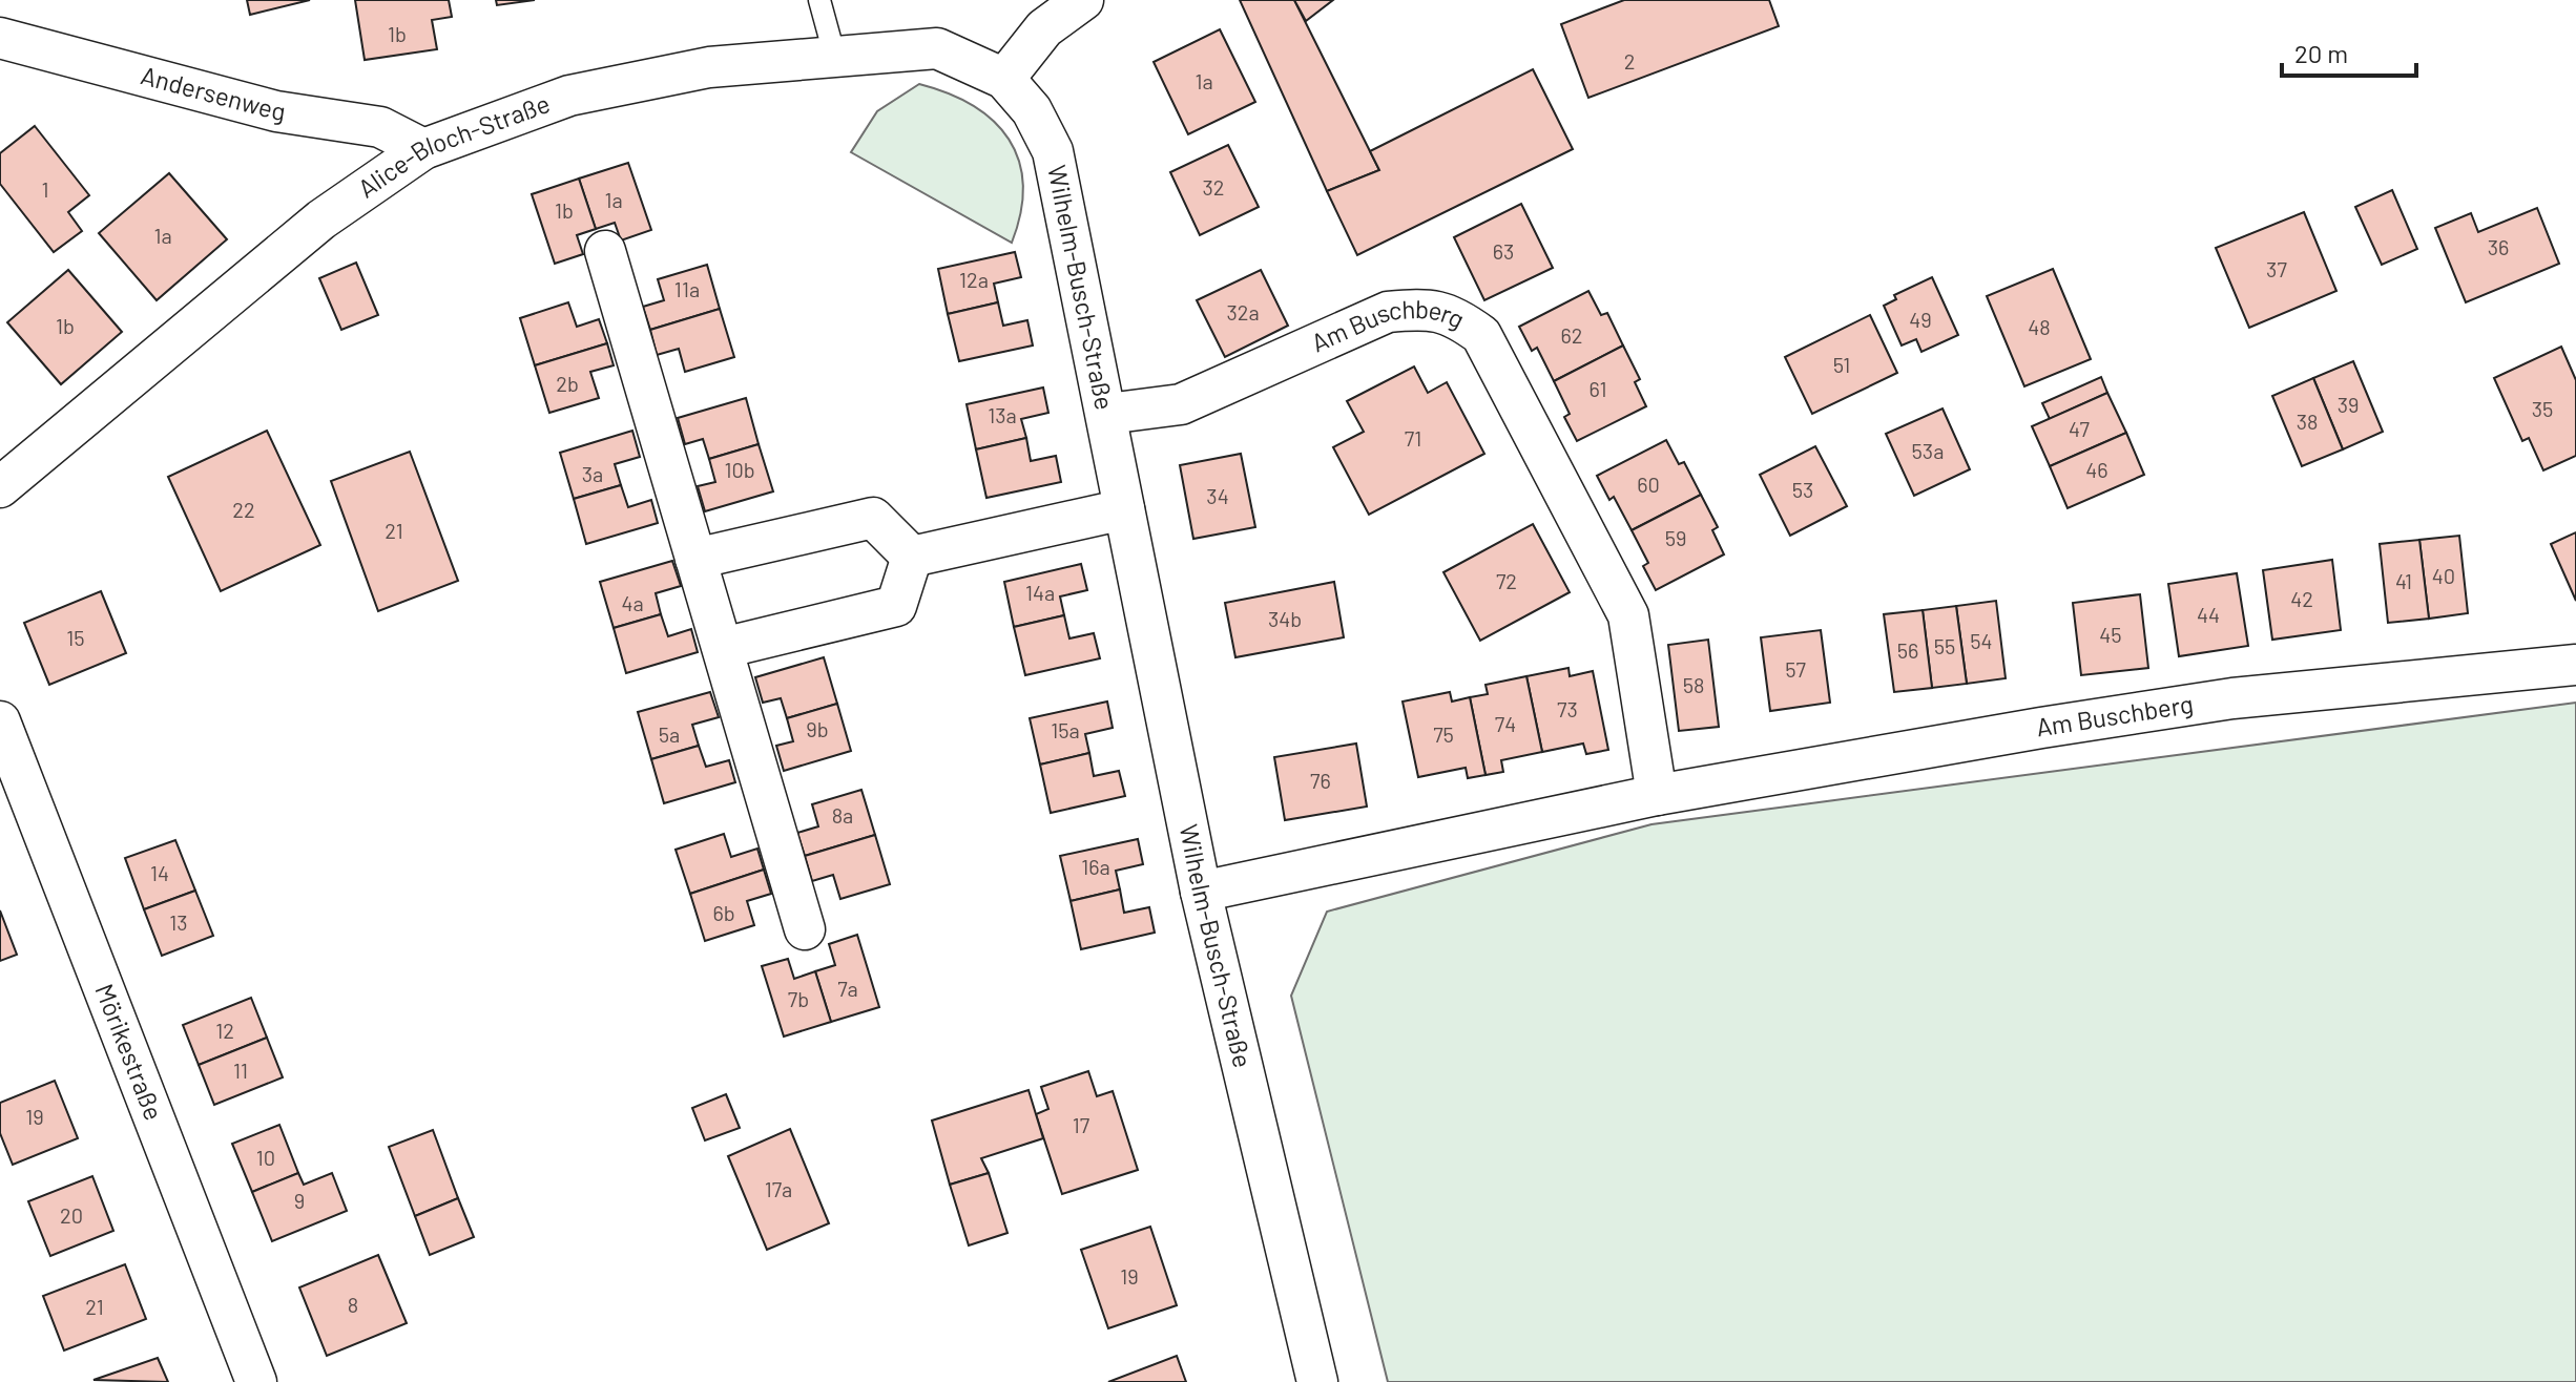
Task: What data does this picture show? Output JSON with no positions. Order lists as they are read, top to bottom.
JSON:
{
  "streets": {
    "street": [
      "Andersenweg",
      "Alice-Bloch-Straße",
      "Wilhelm-Busch-Straße",
      "Am Buschberg",
      "Mörikestraße"
    ]
  },
  "crossings": [
    ["Andersenweg", "Alice-Bloch-Straße"],
    ["Alice-Bloch-Straße", "Wilhelm-Busch-Straße"],
    ["Wilhelm-Busch-Straße", "Am Buschberg"]
  ],
  "house_numbers": [
    "1b",
    "2",
    "1a",
    "32",
    "1",
    "1a",
    "1b",
    "1a",
    "36",
    "63",
    "37",
    "12a",
    "11a",
    "32a",
    "49",
    "1b",
    "48",
    "62",
    "51",
    "2b",
    "61",
    "39",
    "35",
    "13a",
    "38",
    "47",
    "71",
    "53a",
    "10b",
    "46",
    "3a",
    "60",
    "53",
    "34",
    "22",
    "21",
    "59",
    "40",
    "72",
    "41",
    "14a",
    "42",
    "4a",
    "44",
    "34b",
    "45",
    "15",
    "54",
    "55",
    "56",
    "57",
    "58",
    "73",
    "74",
    "9b",
    "15a",
    "5a",
    "75",
    "76",
    "8a",
    "16a",
    "14",
    "6b",
    "13",
    "7a",
    "7b",
    "12",
    "11",
    "19",
    "17",
    "10",
    "17a",
    "9",
    "20",
    "19",
    "8",
    "21"
  ],
  "scale_bar": "20 m"
}
